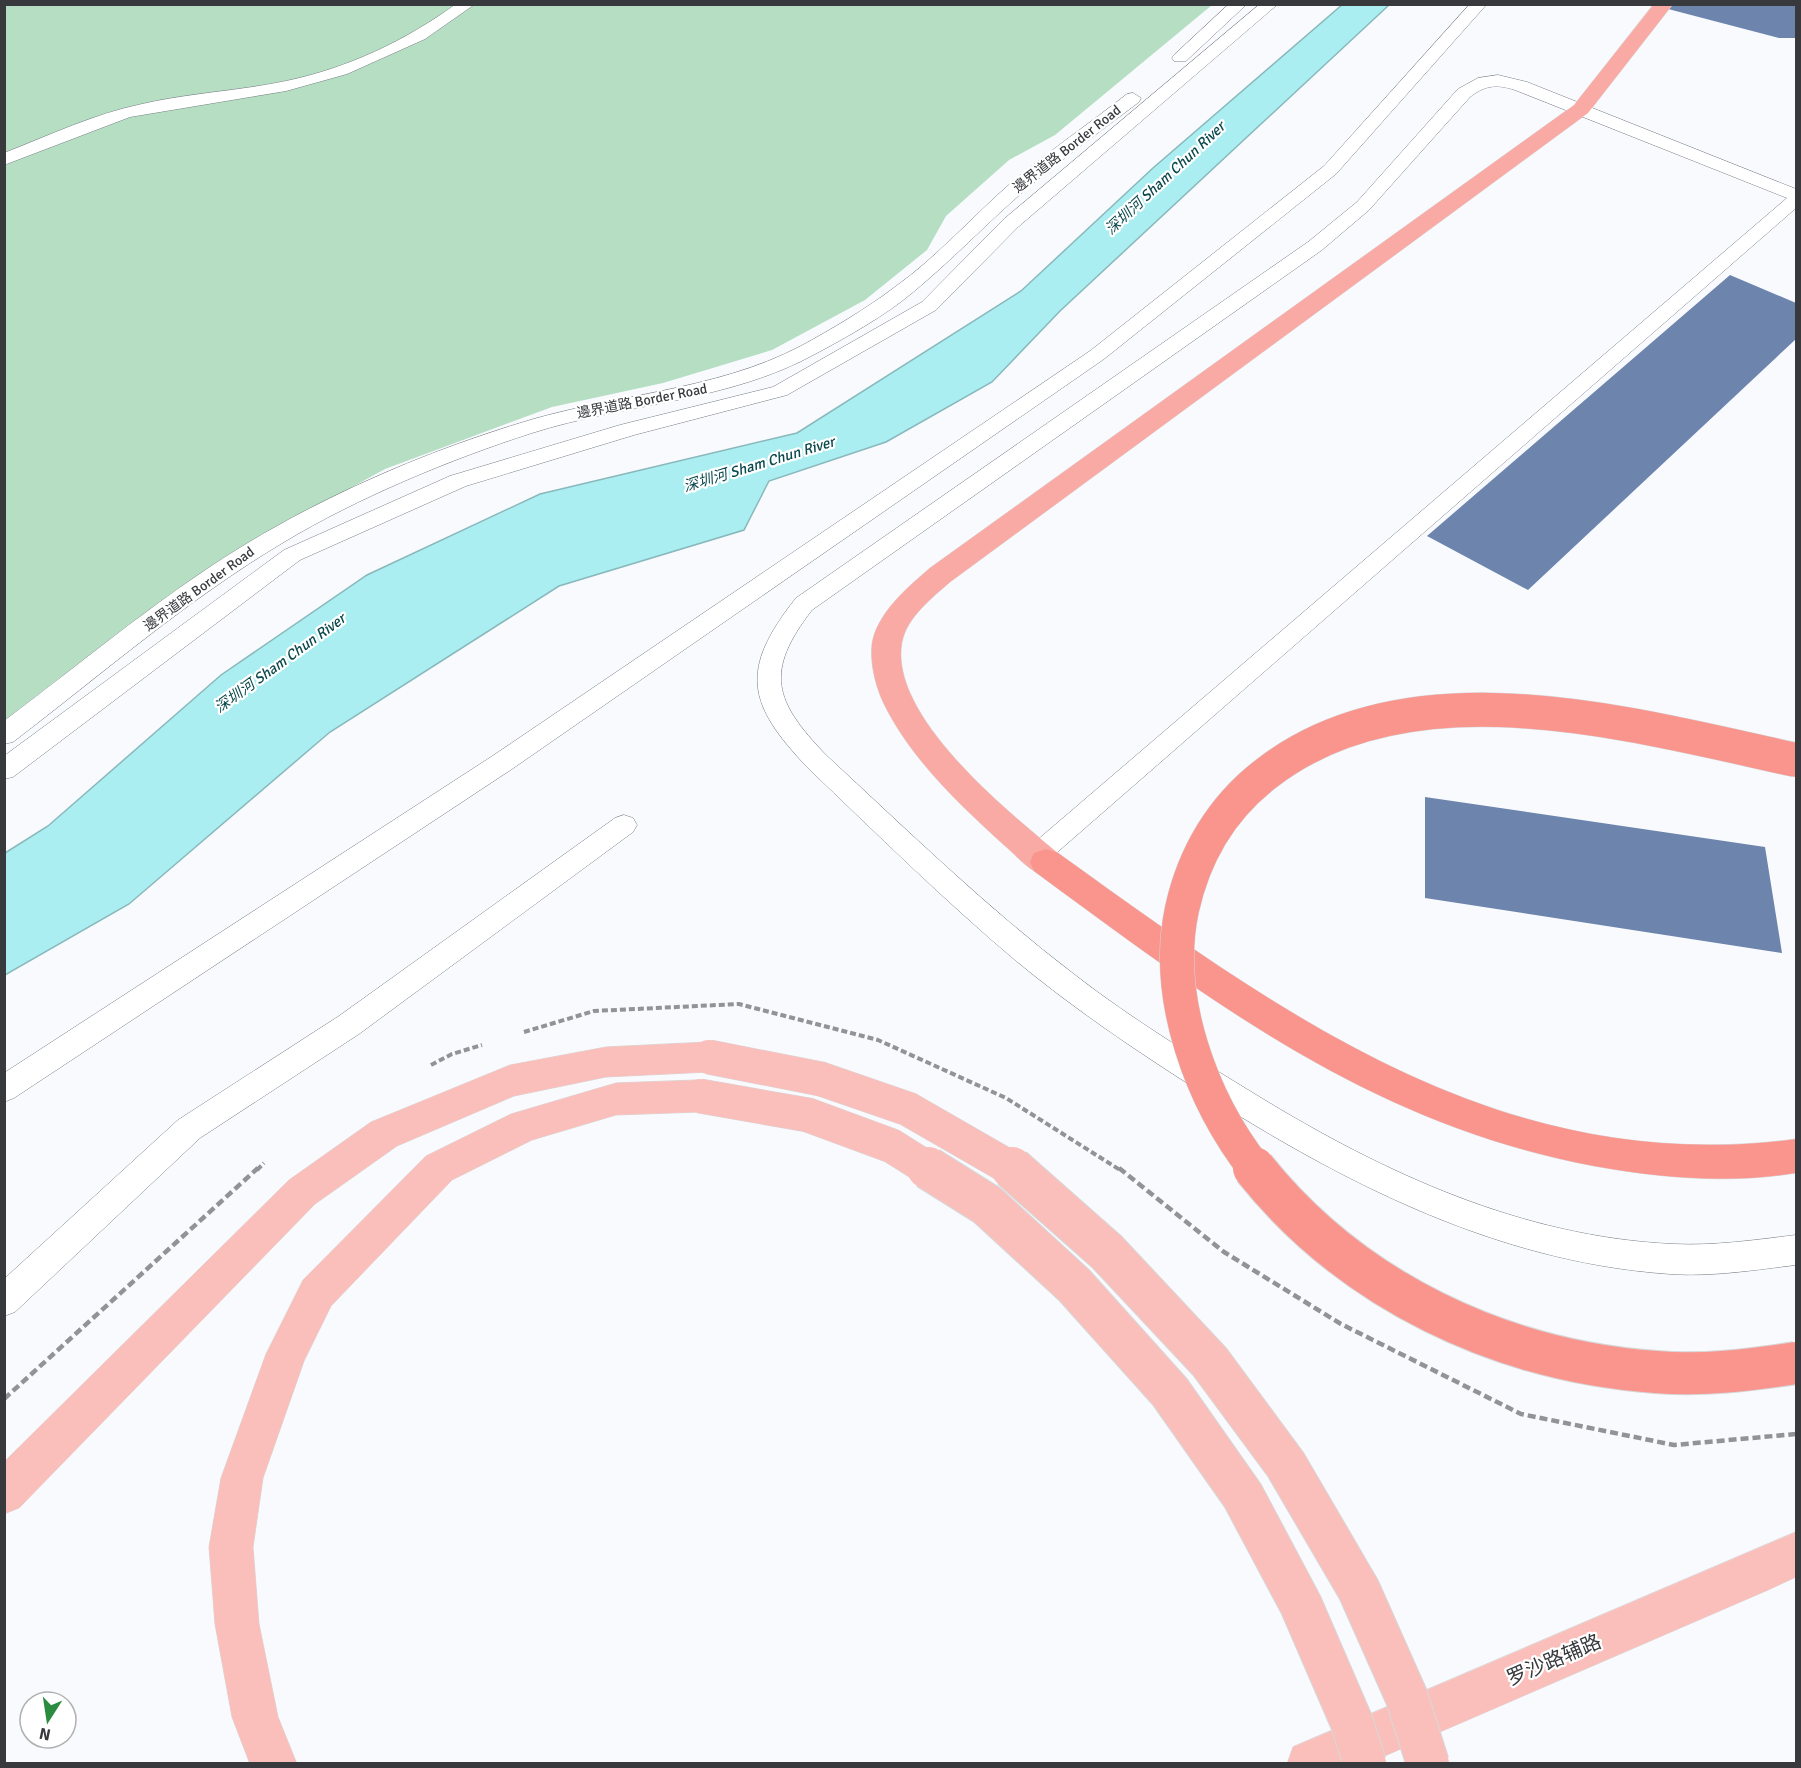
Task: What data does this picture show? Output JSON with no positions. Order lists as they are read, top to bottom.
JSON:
{
  "streets": {
    "main road": ["罗沙路辅路"],
    "lane": ["邊界道路 Border Road"]
  },
  "water": ["深圳河 Sham Chun River"],
  "north": "bottom"
}
